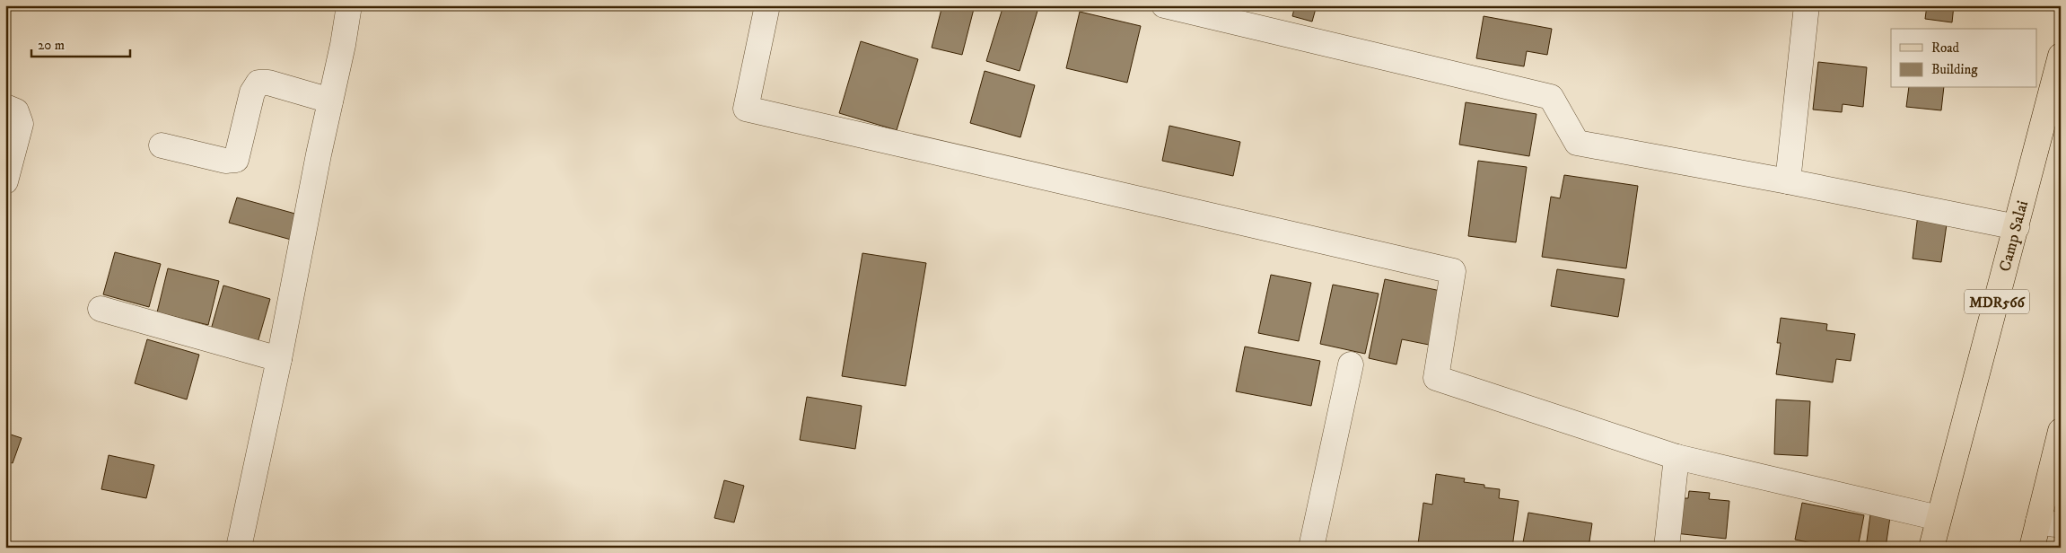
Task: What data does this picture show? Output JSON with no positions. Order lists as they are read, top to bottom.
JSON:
{
  "streets": {
    "main road": ["Camp Salai", "MDR566"]
  },
  "legend": ["Road", "Building"],
  "scale_bar": "20 m"
}
